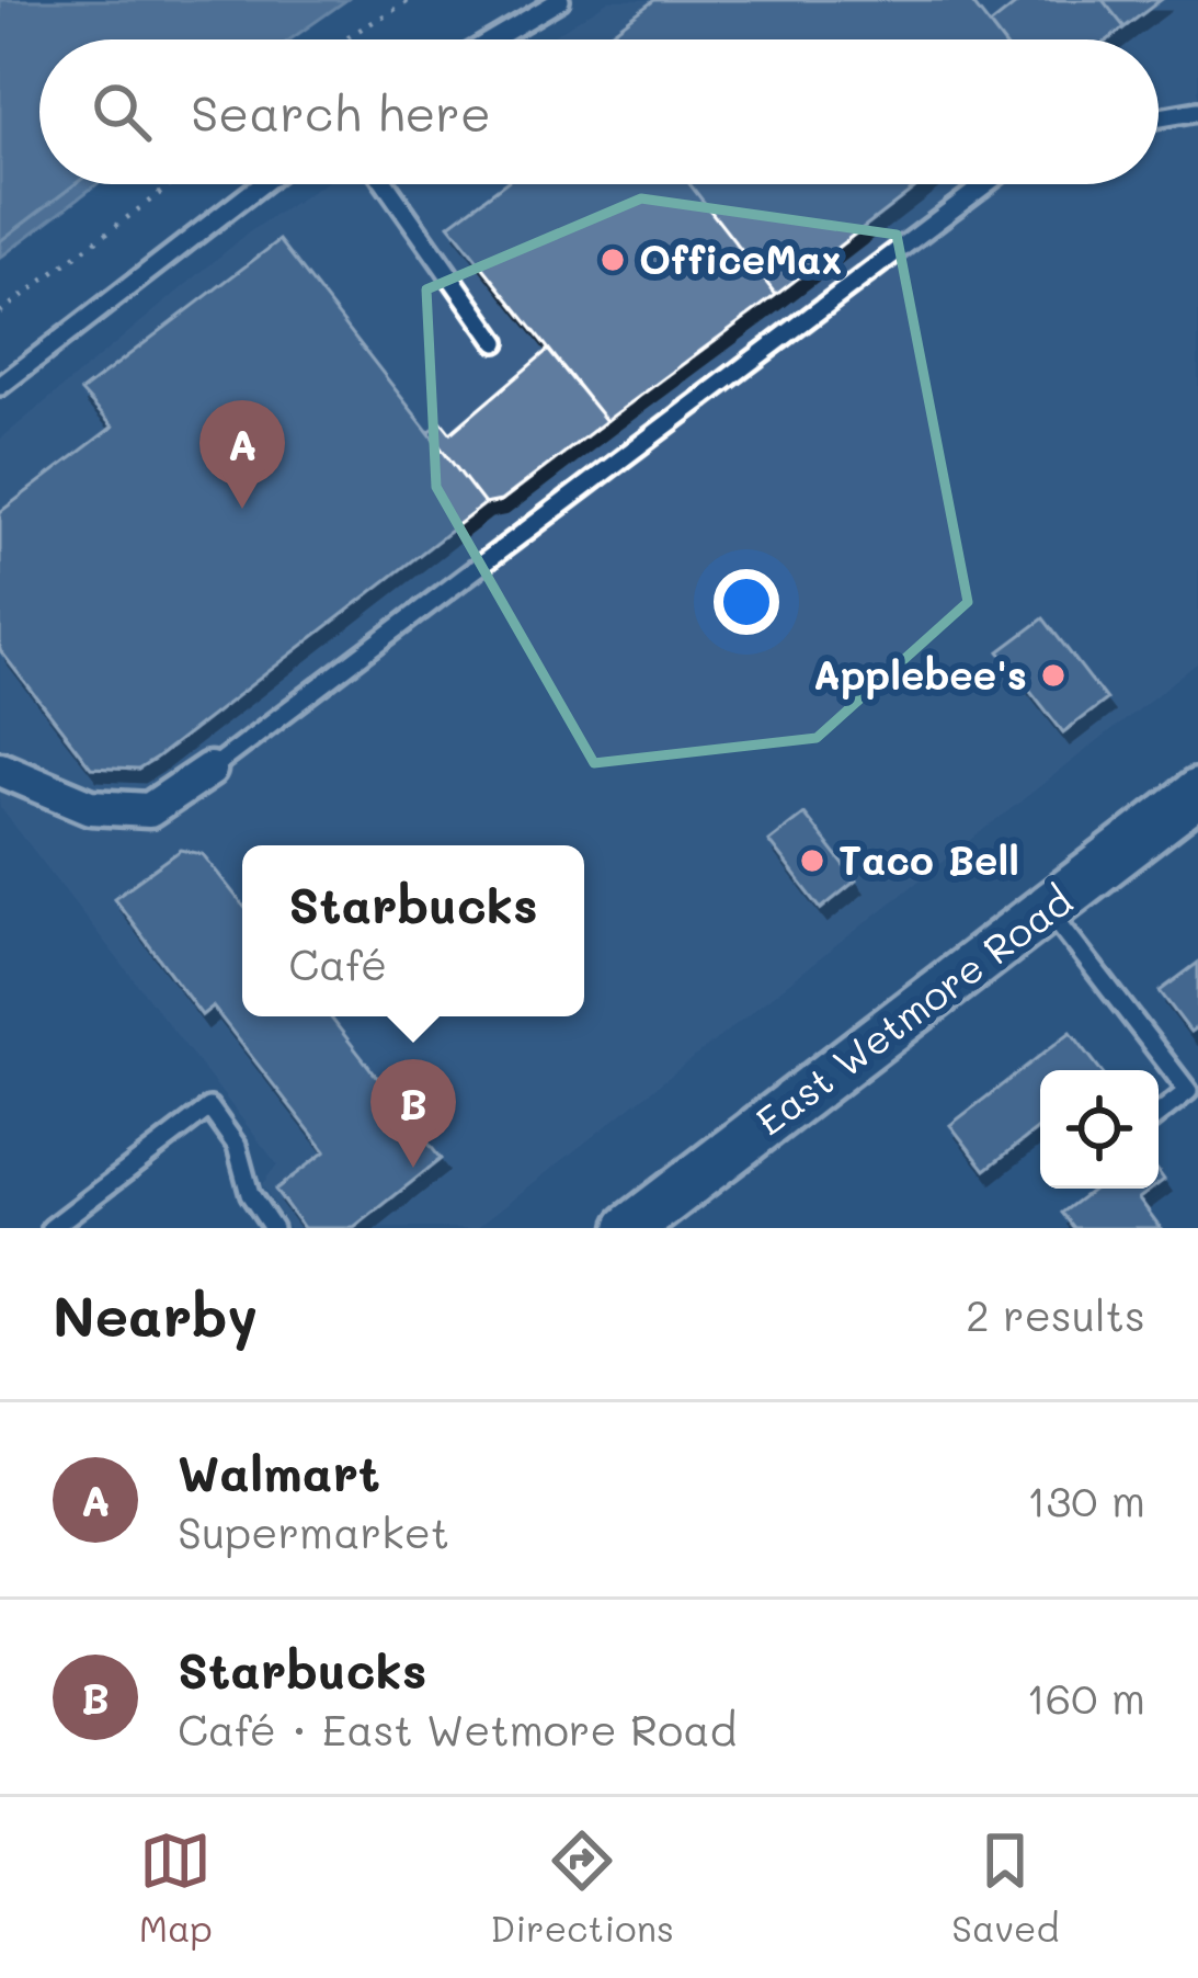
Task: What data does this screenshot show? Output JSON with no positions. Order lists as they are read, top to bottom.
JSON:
{
  "streets": {
    "main road": ["East Wetmore Road"]
  },
  "places": ["OfficeMax", "Applebee's", "Taco Bell"],
  "page": {
    "search": "Search here",
    "pins": ["A", "B"],
    "popup": ["Starbucks", "Café"],
    "heading": ["Nearby", "2 results"],
    "list": [
      {
        "mark": "A",
        "name": "Walmart",
        "note": "Supermarket",
        "value": "130 m"
      },
      {
        "mark": "B",
        "name": "Starbucks",
        "note": "Café · East Wetmore Road",
        "value": "160 m"
      }
    ],
    "nav": ["Map", "Directions", "Saved"]
  }
}
